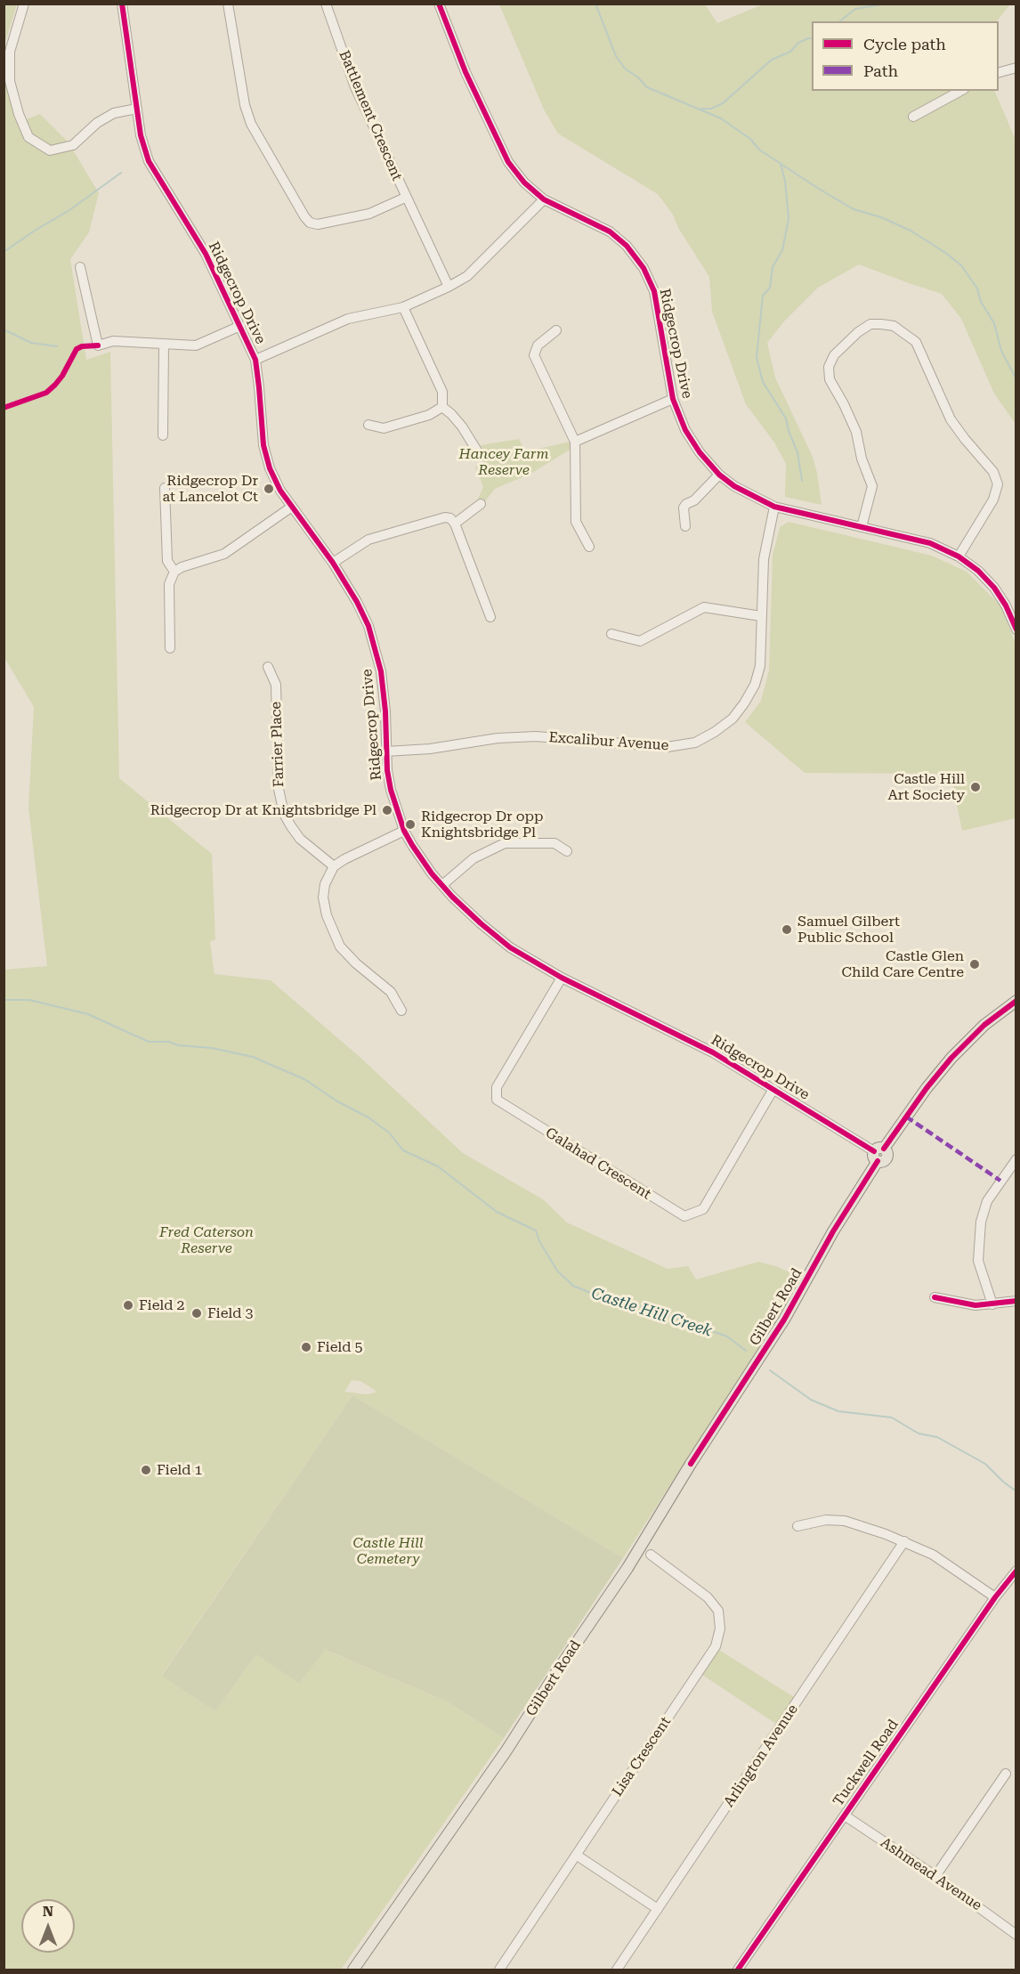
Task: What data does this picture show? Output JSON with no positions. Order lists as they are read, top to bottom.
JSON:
{
  "streets": {
    "main road": ["Gilbert Road"],
    "street": [
      "Battlement Crescent",
      "Ridgecrop Drive",
      "Excalibur Avenue",
      "Farrier Place",
      "Galahad Crescent",
      "Arlington Avenue",
      "Lisa Crescent",
      "Tuckwell Road",
      "Ashmead Avenue"
    ]
  },
  "crossings": [
    ["Ridgecrop Drive", "Excalibur Avenue"],
    ["Ridgecrop Drive", "Galahad Crescent"],
    ["Ridgecrop Drive", "Gilbert Road"],
    ["Tuckwell Road", "Ashmead Avenue"]
  ],
  "water": ["Castle Hill Creek"],
  "parks": ["Hancey Farm Reserve", "Fred Caterson Reserve", "Castle Hill Cemetery"],
  "places": [
    "Ridgecrop Dr at Lancelot Ct",
    "Castle Hill Art Society",
    "Ridgecrop Dr at Knightsbridge Pl",
    "Ridgecrop Dr opp Knightsbridge Pl",
    "Samuel Gilbert Public School",
    "Castle Glen Child Care Centre",
    "Field 2",
    "Field 3",
    "Field 5",
    "Field 1"
  ],
  "legend": ["Cycle path", "Path"],
  "north": "top"
}
